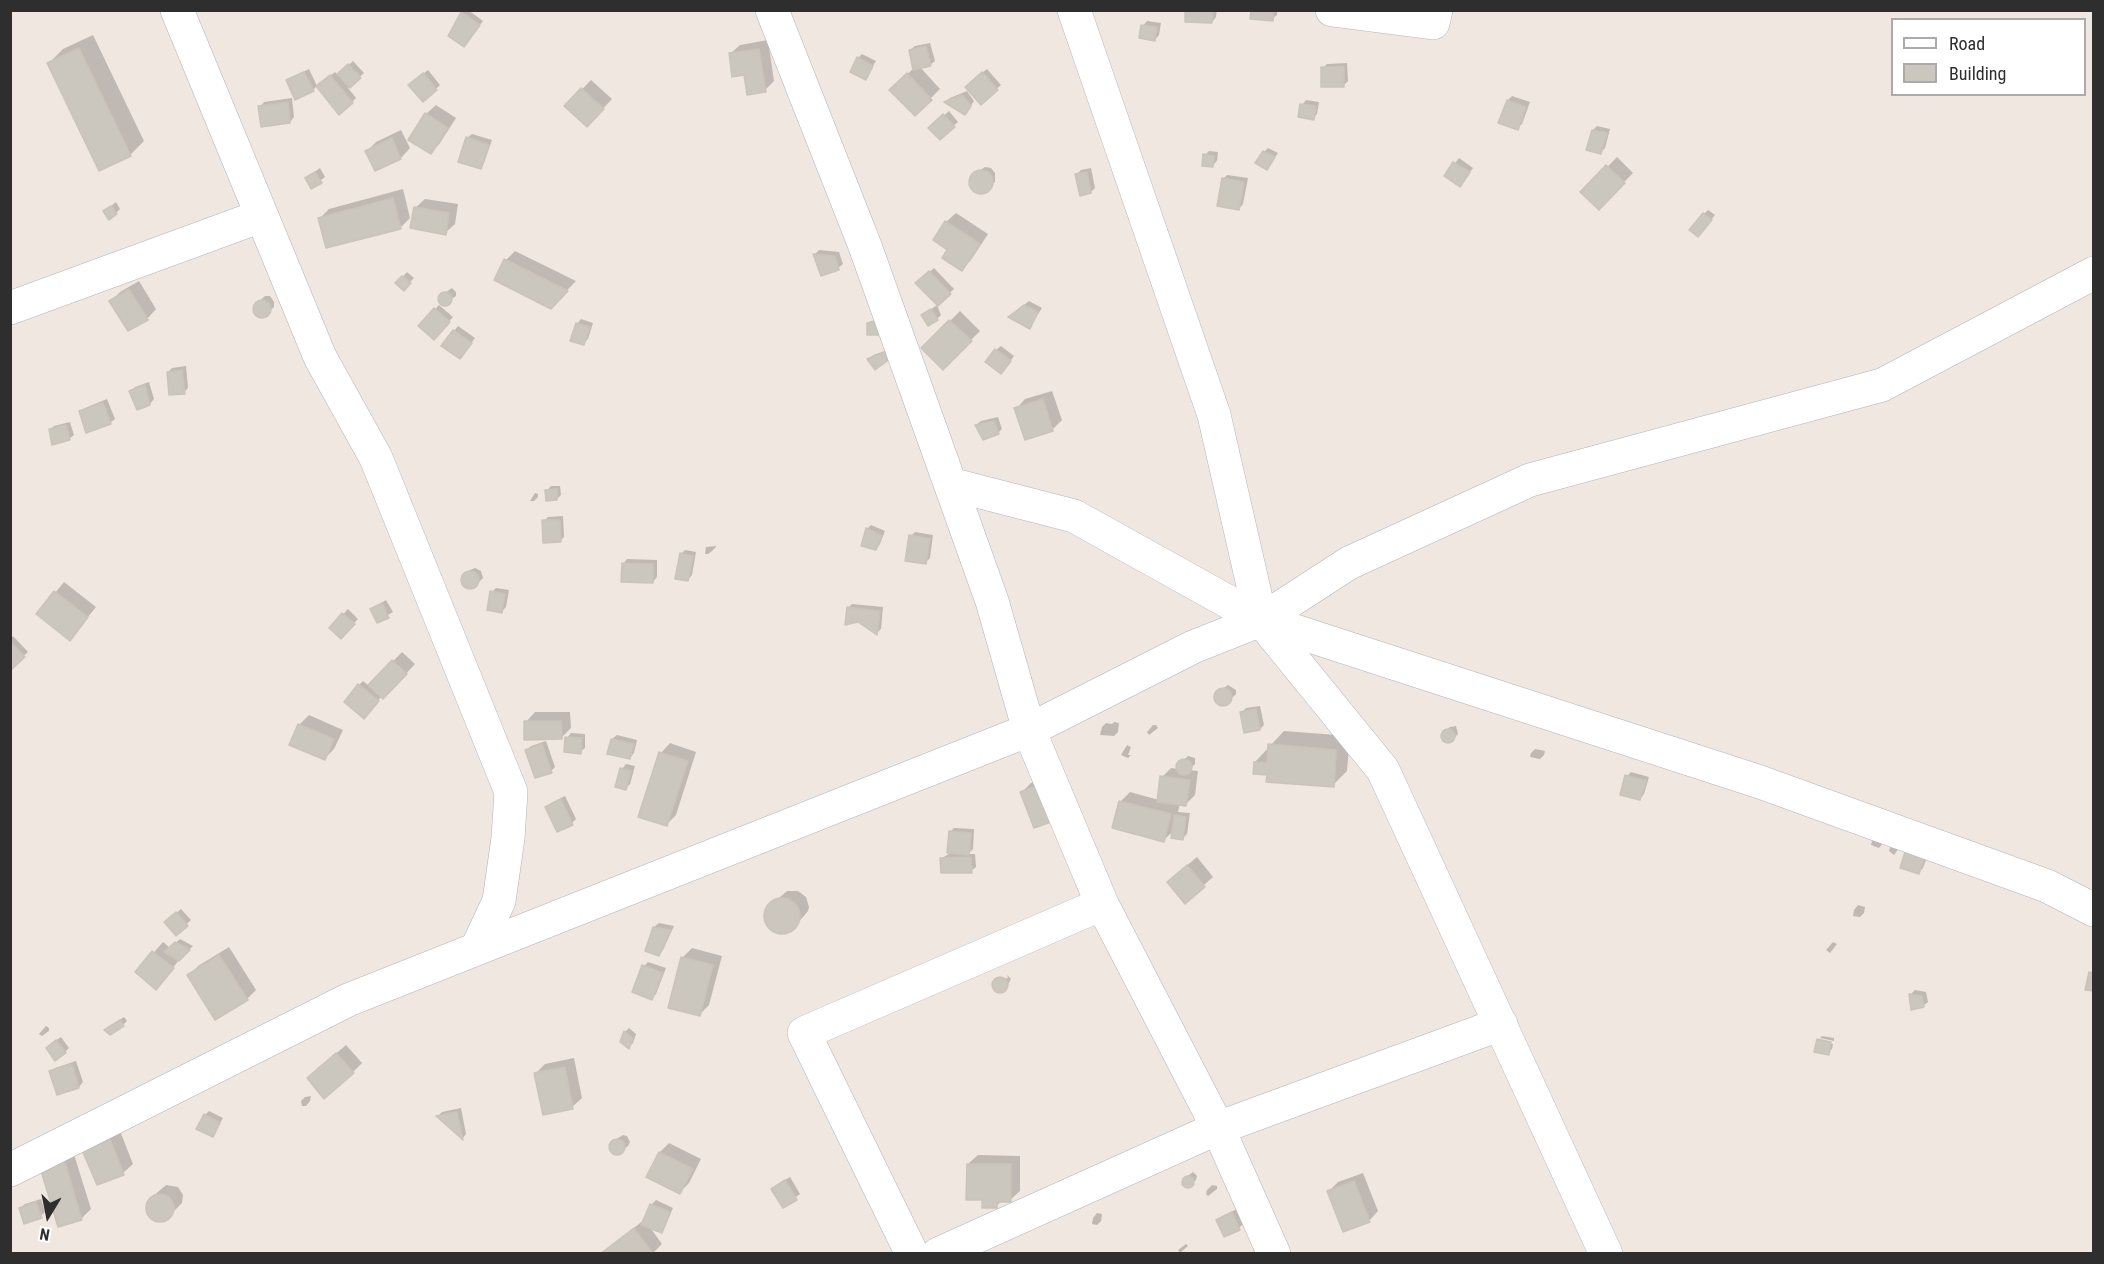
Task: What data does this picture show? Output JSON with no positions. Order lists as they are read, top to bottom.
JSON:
{
  "legend": ["Road", "Building"],
  "north": "bottom"
}
